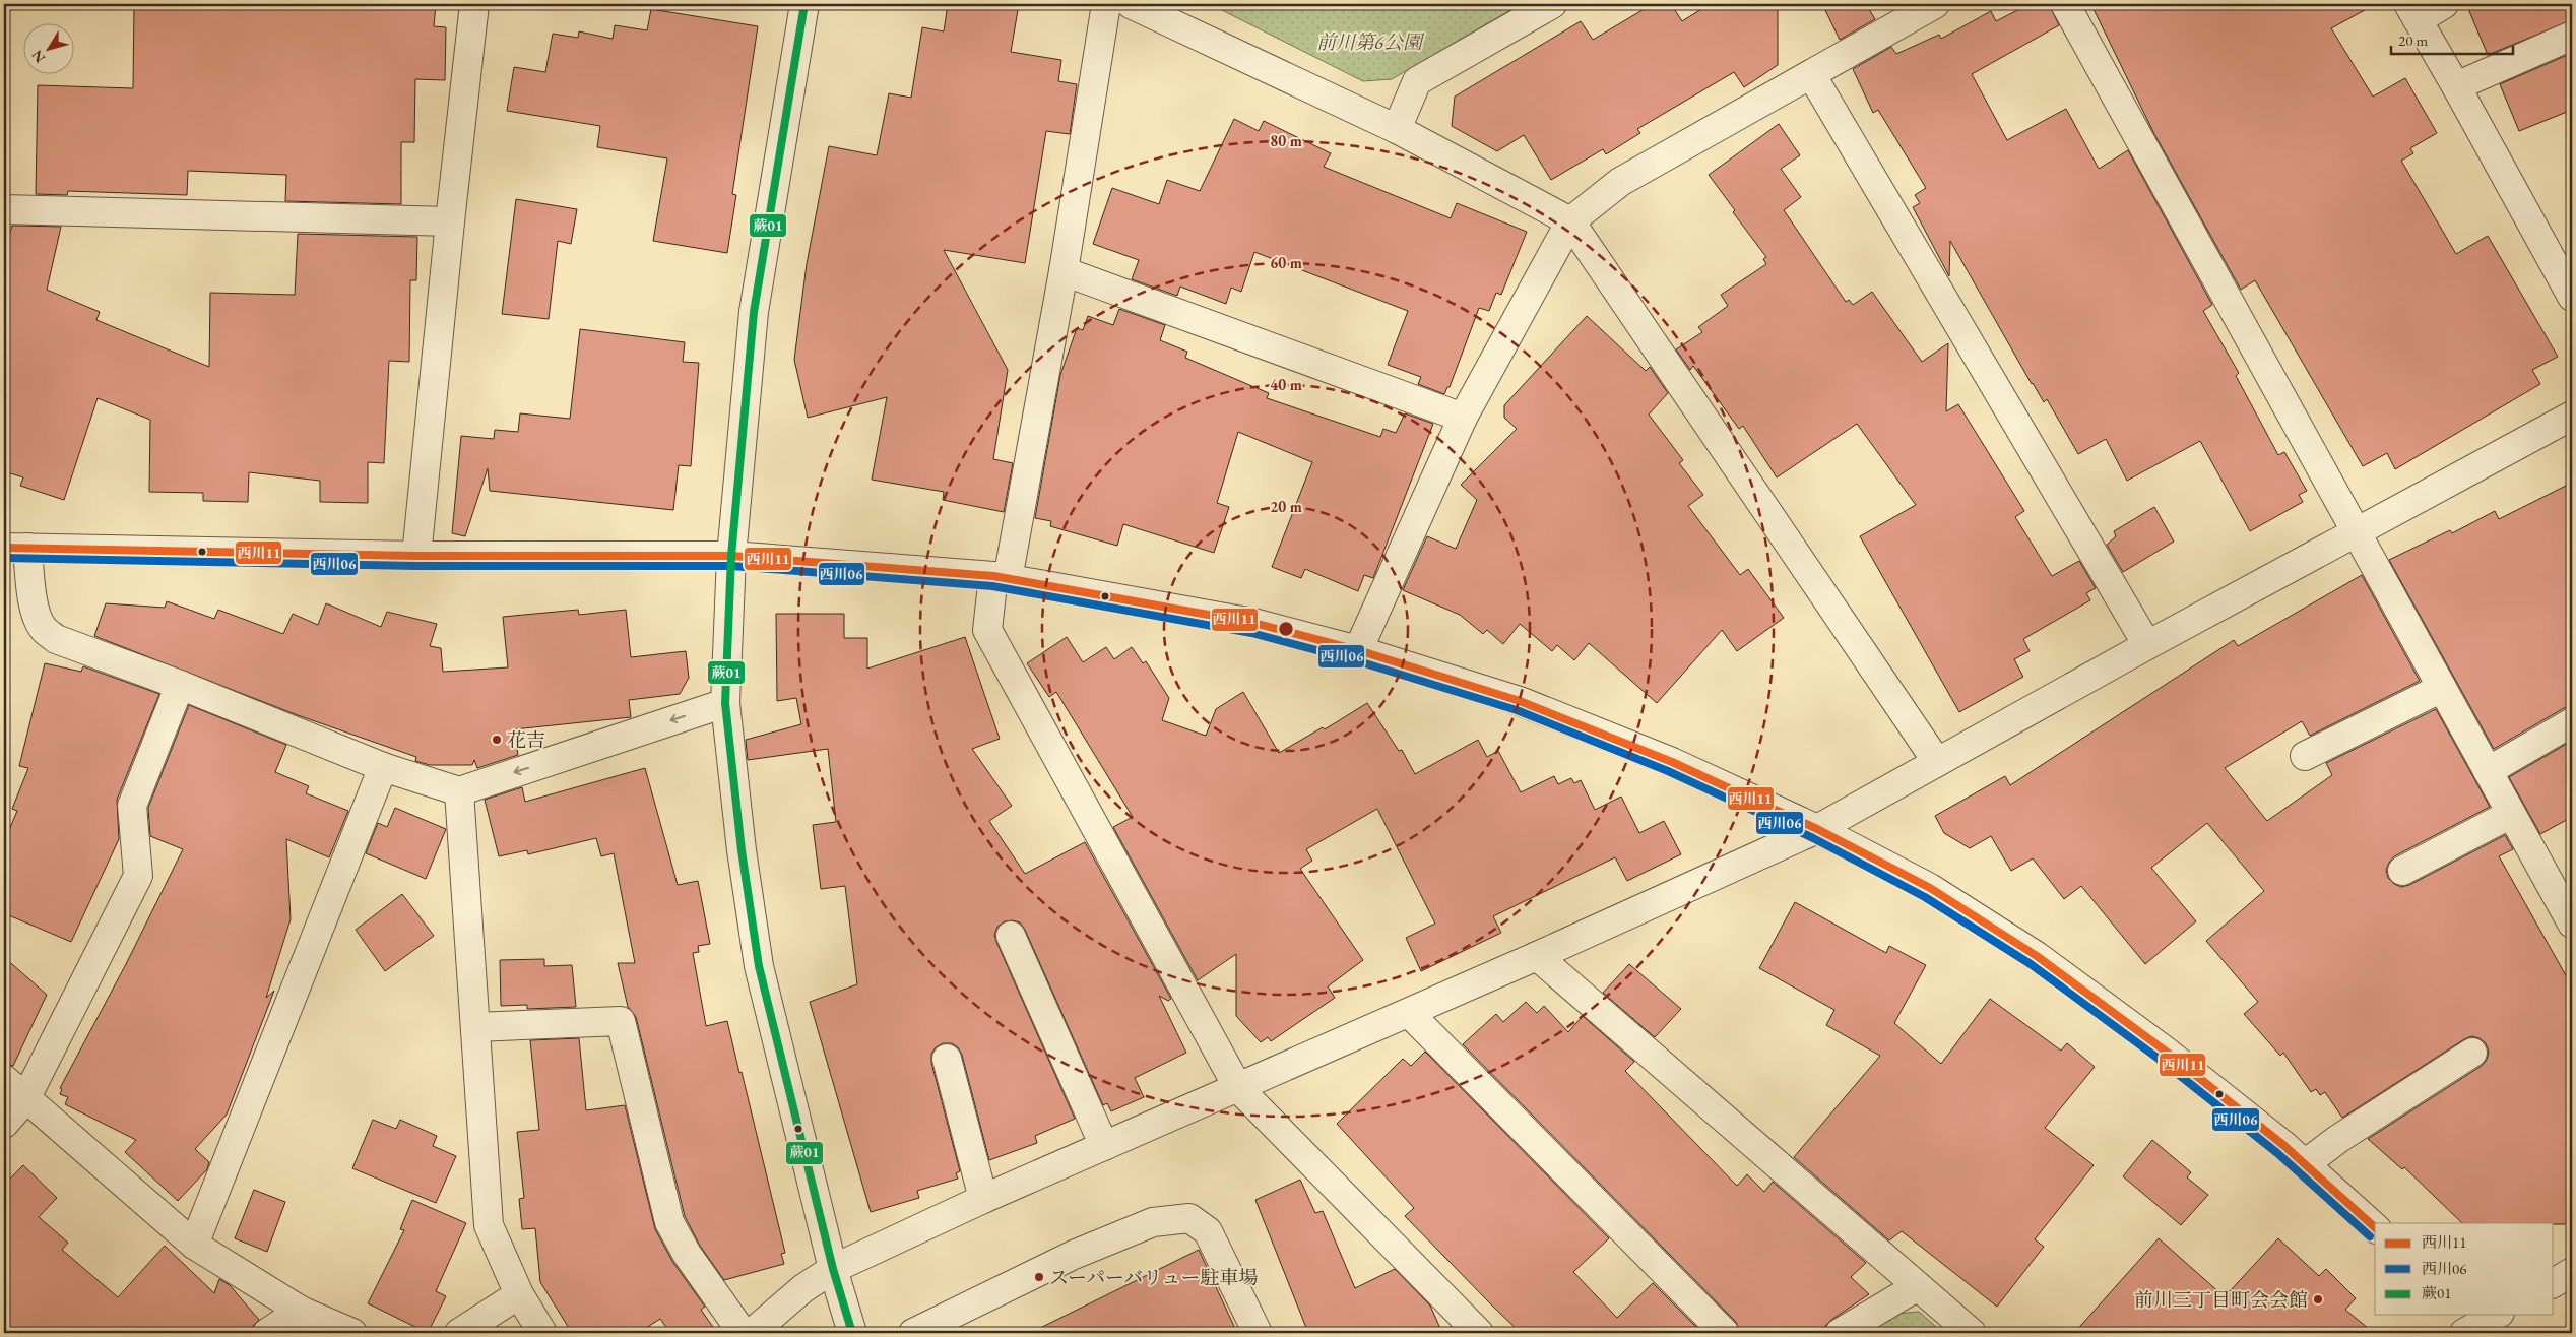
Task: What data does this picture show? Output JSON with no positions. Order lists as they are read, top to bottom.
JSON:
{
  "parks": ["前川第6公園"],
  "places": ["花吉", "スーパーバリュー駐車場", "前川三丁目町会会館"],
  "lines": ["transit line 蕨01", "transit line 西川11", "transit line 西川06"],
  "legend": ["西川11", "西川06", "蕨01"],
  "scale_bar": "20 m",
  "north": "bottom left",
  "rings": [
    "80 m",
    "60 m",
    "40 m",
    "20 m"
  ]
}
